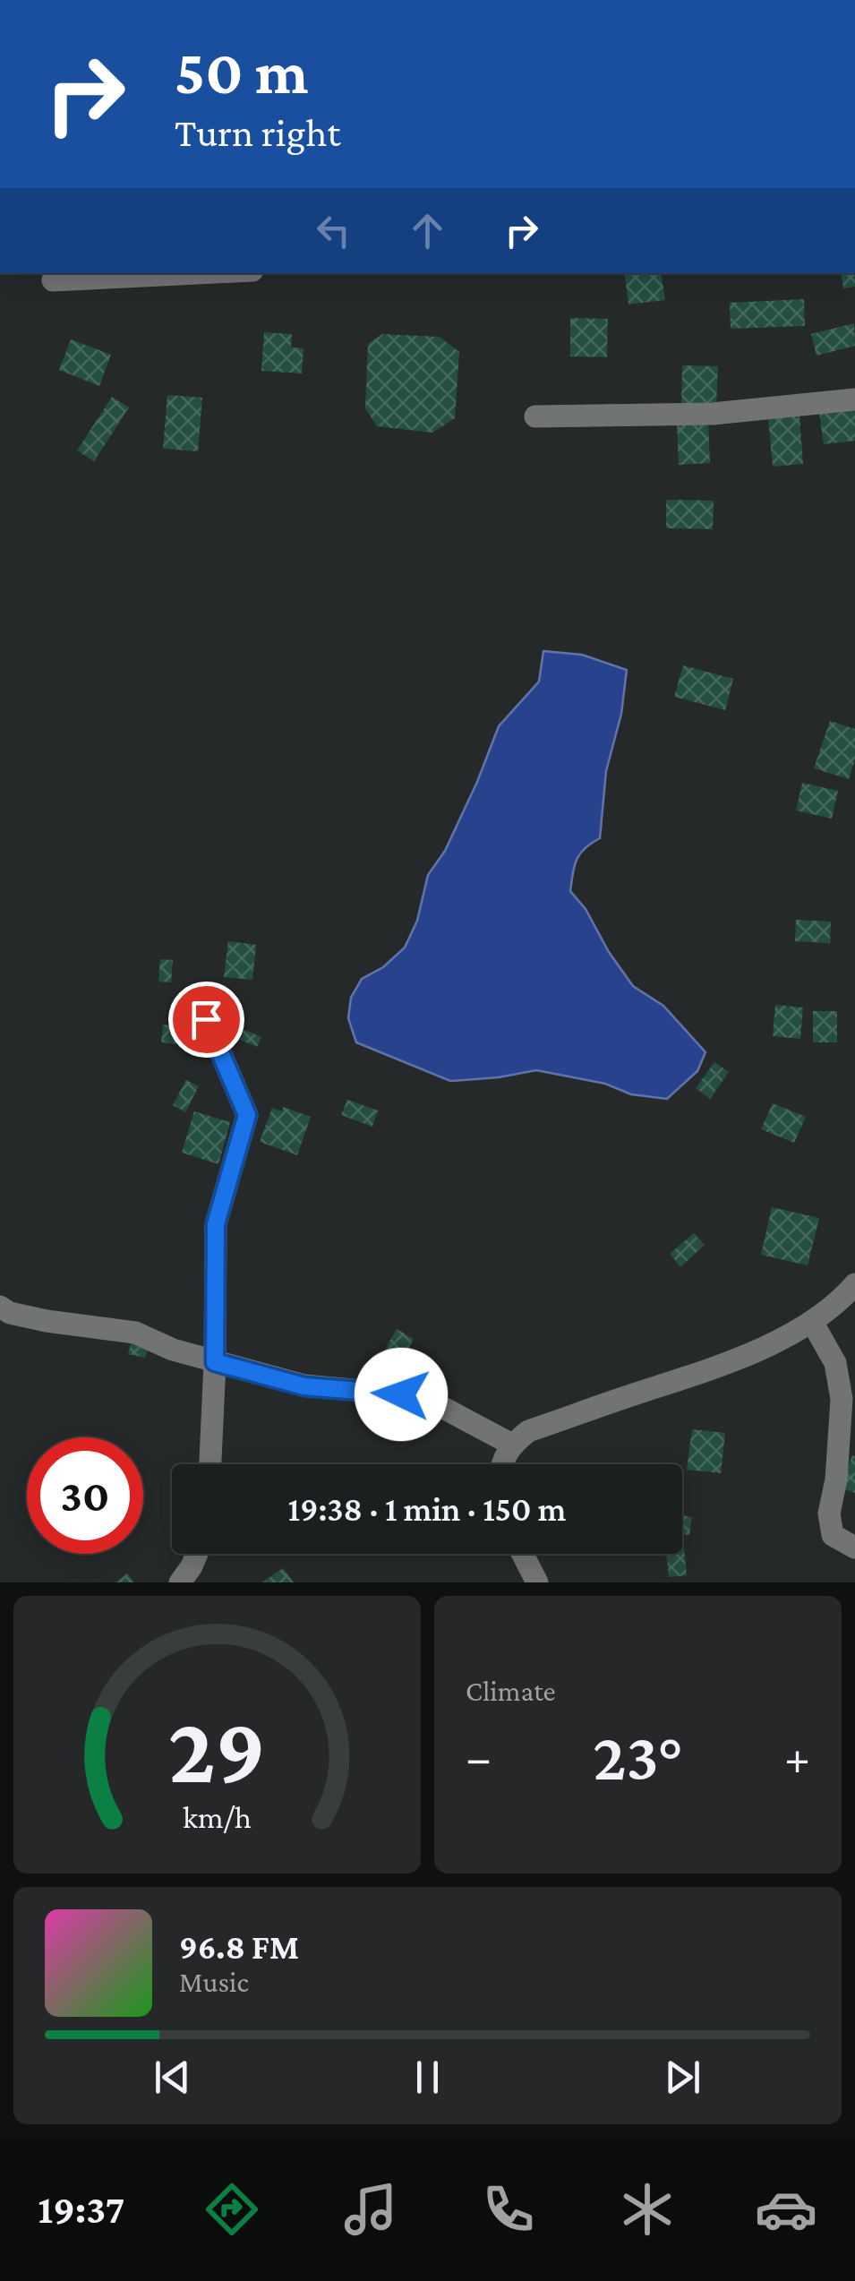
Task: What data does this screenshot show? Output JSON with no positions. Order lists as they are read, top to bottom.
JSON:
{
  "page": {
    "turn": ["50 m", "Turn right"],
    "limit": "30",
    "trip": "19:38 · 1 min · 150 m",
    "tile": "Climate",
    "heat": ["−", "23°", "+"],
    "song": ["96.8 FM", "Music"],
    "tabs": "19:37",
    "gauge": ["29", "km/h"]
  }
}
